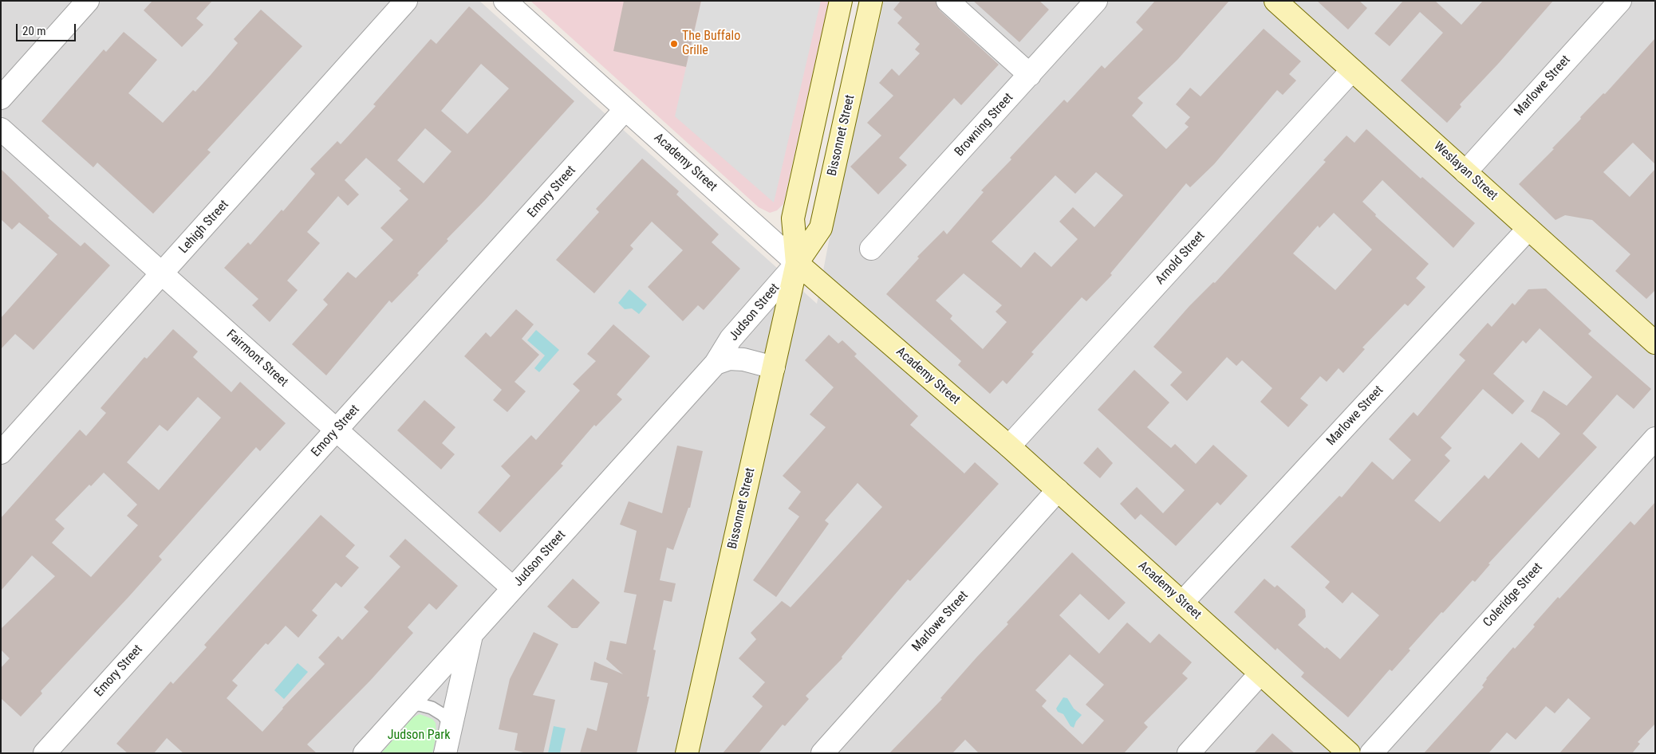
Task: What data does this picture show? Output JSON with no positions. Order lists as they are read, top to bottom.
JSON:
{
  "streets": {
    "main road": ["Bissonnet Street", "Academy Street", "Weslayan Street"],
    "street": [
      "Marlowe Street",
      "Browning Street",
      "Emory Street",
      "Lehigh Street",
      "Arnold Street",
      "Judson Street",
      "Fairmont Street",
      "Coleridge Street"
    ]
  },
  "crossings": [
    ["Marlowe Street", "Academy Street"],
    ["Marlowe Street", "Weslayan Street"],
    ["Bissonnet Street", "Academy Street"],
    ["Bissonnet Street", "Judson Street"],
    ["Academy Street", "Emory Street"],
    ["Academy Street", "Arnold Street"],
    ["Academy Street", "Judson Street"],
    ["Weslayan Street", "Arnold Street"],
    ["Emory Street", "Fairmont Street"],
    ["Lehigh Street", "Fairmont Street"],
    ["Judson Street", "Fairmont Street"]
  ],
  "parks": ["Judson Park"],
  "places": ["The Buffalo Grille"],
  "scale_bar": "20 m"
}
